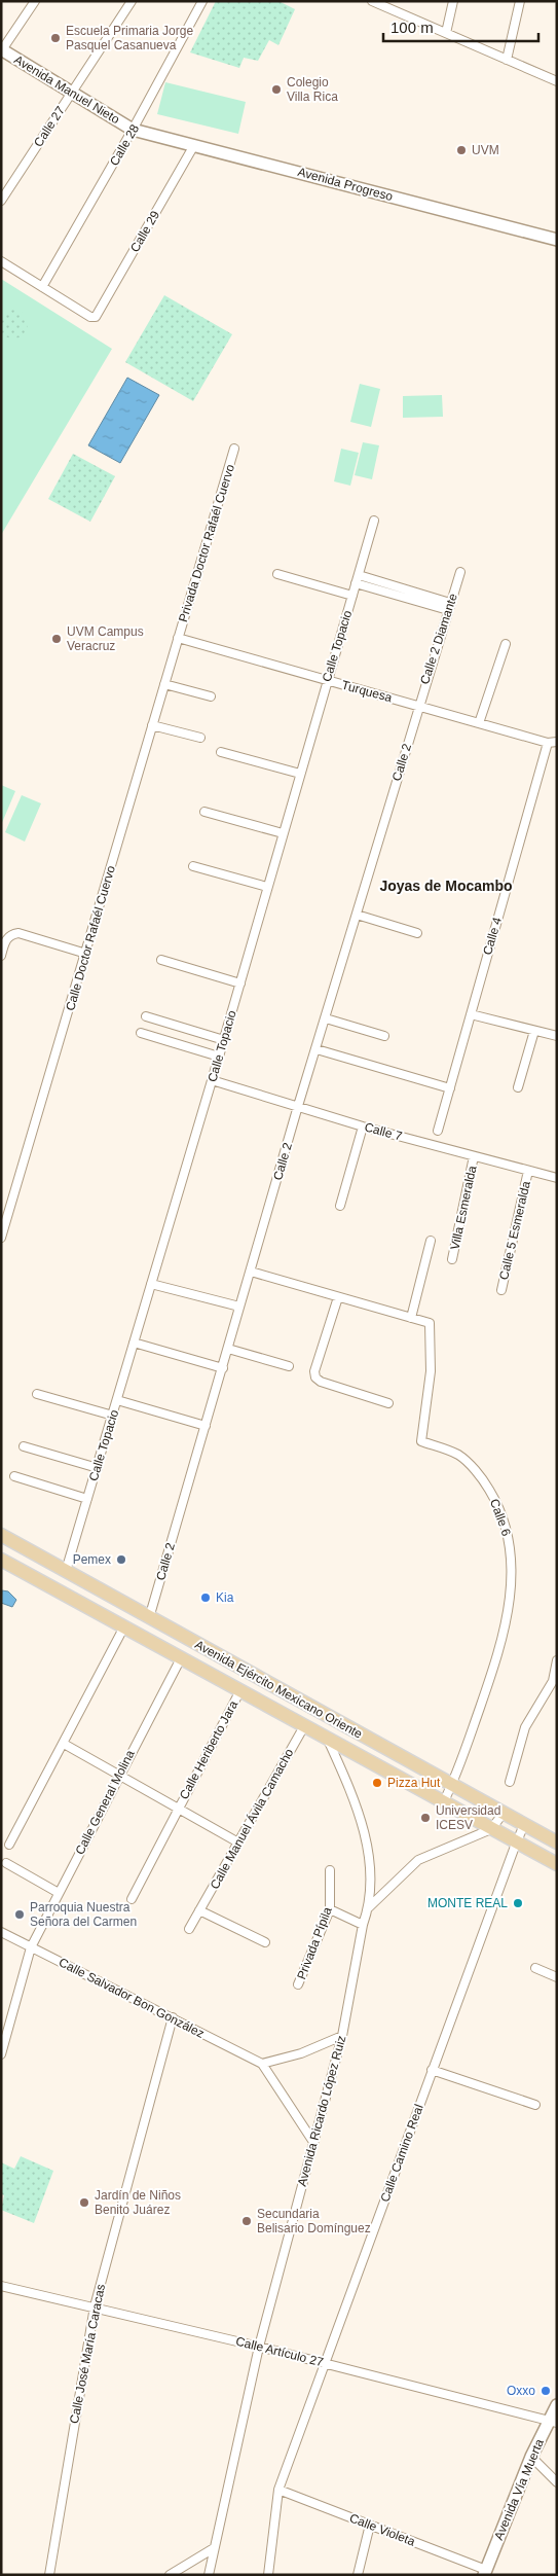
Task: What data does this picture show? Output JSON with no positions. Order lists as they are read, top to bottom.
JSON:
{
  "streets": {
    "main road": ["Avenida Ejército Mexicano Oriente"],
    "street": [
      "Avenida Manuel Nieto",
      "Calle 27",
      "Calle 28",
      "Avenida Progreso",
      "Calle 29",
      "Privada Doctor Rafaél Cuervo",
      "Calle 2 Diamante",
      "Calle Topacio",
      "Turquesa",
      "Calle 2",
      "Calle 4",
      "Calle Doctor Rafaél Cuervo",
      "Calle 7",
      "Villa Esmeralda",
      "Calle 5 Esmeralda",
      "Calle 6",
      "Calle Heriberto Jara",
      "Calle General Molina",
      "Calle Manuel Ávila Camacho",
      "Privada Pípila",
      "Calle Salvador Bon González",
      "Avenida Ricardo López Ruiz",
      "Calle Camino Real",
      "Calle Artículo 27",
      "Calle José María Caracas",
      "Avenida Vía Muerta",
      "Calle Violeta"
    ]
  },
  "crossings": [
    ["Avenida Manuel Nieto", "Calle 27"],
    ["Avenida Manuel Nieto", "Calle 28"],
    ["Avenida Manuel Nieto", "Avenida Progreso"],
    ["Calle 28", "Avenida Progreso"],
    ["Calle 28", "Calle 29"],
    ["Avenida Progreso", "Calle 29"],
    ["Privada Doctor Rafaél Cuervo", "Turquesa"],
    ["Privada Doctor Rafaél Cuervo", "Calle Doctor Rafaél Cuervo"],
    ["Calle 2 Diamante", "Turquesa"],
    ["Calle 2 Diamante", "Calle 2"],
    ["Calle Topacio", "Turquesa"],
    ["Calle Topacio", "Calle 7"],
    ["Calle Topacio", "Avenida Ejército Mexicano Oriente"],
    ["Turquesa", "Calle 2"],
    ["Turquesa", "Calle 4"],
    ["Turquesa", "Calle Doctor Rafaél Cuervo"],
    ["Calle 2", "Calle 7"],
    ["Calle 2", "Calle 6"],
    ["Calle 2", "Avenida Ejército Mexicano Oriente"],
    ["Calle 7", "Villa Esmeralda"],
    ["Calle 7", "Calle 5 Esmeralda"],
    ["Calle 6", "Avenida Ejército Mexicano Oriente"],
    ["Avenida Ejército Mexicano Oriente", "Calle Heriberto Jara"],
    ["Avenida Ejército Mexicano Oriente", "Calle General Molina"],
    ["Avenida Ejército Mexicano Oriente", "Calle Manuel Ávila Camacho"],
    ["Avenida Ejército Mexicano Oriente", "Avenida Ricardo López Ruiz"],
    ["Avenida Ejército Mexicano Oriente", "Calle Camino Real"],
    ["Calle General Molina", "Calle Salvador Bon González"],
    ["Calle Salvador Bon González", "Avenida Ricardo López Ruiz"],
    ["Calle Salvador Bon González", "Calle José María Caracas"],
    ["Avenida Ricardo López Ruiz", "Calle Artículo 27"],
    ["Calle Camino Real", "Calle Artículo 27"],
    ["Calle Camino Real", "Calle Violeta"],
    ["Calle Artículo 27", "Calle José María Caracas"],
    ["Calle Artículo 27", "Avenida Vía Muerta"],
    ["Avenida Vía Muerta", "Calle Violeta"]
  ],
  "districts": ["Joyas de Mocambo"],
  "places": [
    "Escuela Primaria Jorge Pasquel Casanueva",
    "Colegio Villa Rica",
    "UVM",
    "UVM Campus Veracruz",
    "Pemex",
    "Kia",
    "Pizza Hut",
    "Universidad ICESV",
    "MONTE REAL",
    "Parroquia Nuestra Señora del Carmen",
    "Jardín de Niños Benito Juárez",
    "Secundaria Belisario Domínguez",
    "Oxxo"
  ],
  "scale_bar": "100 m"
}
